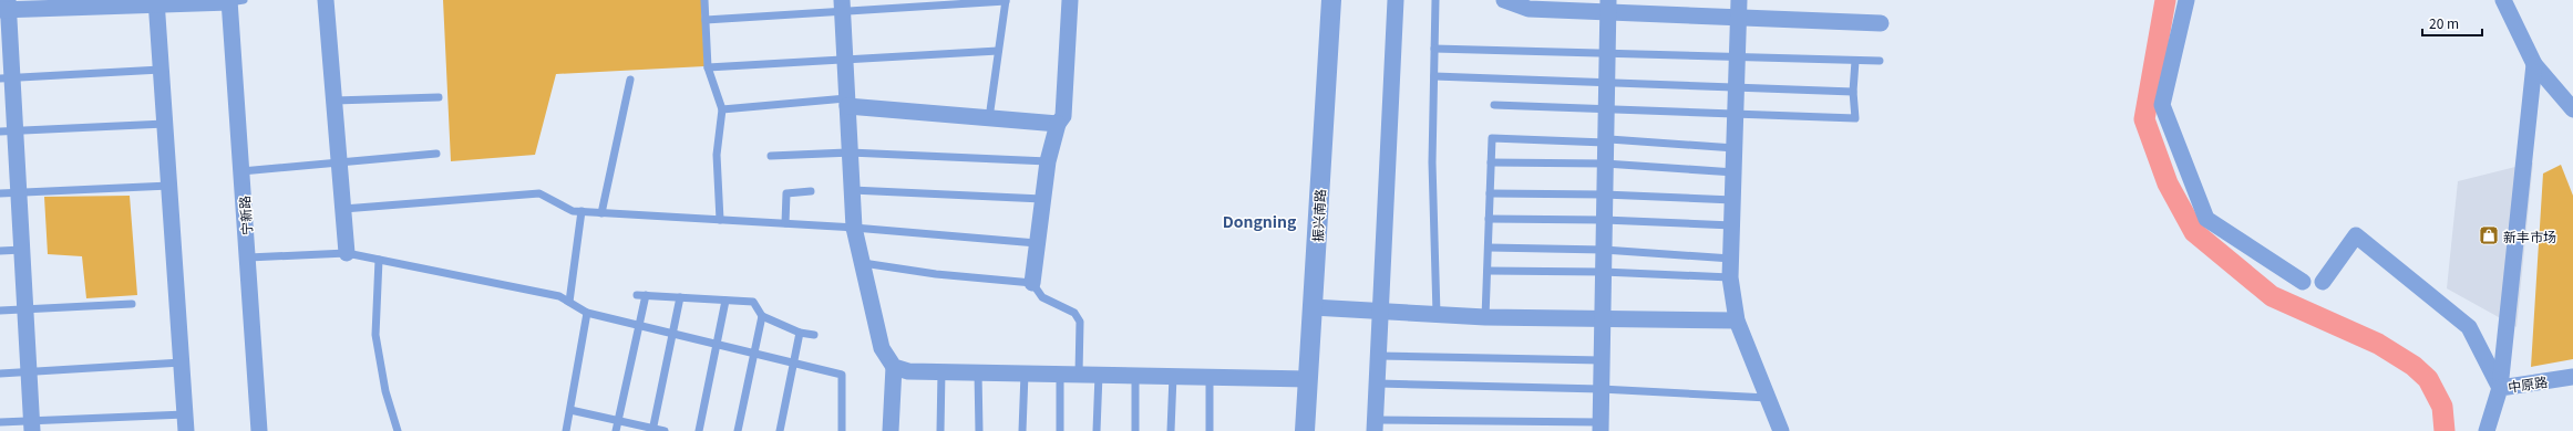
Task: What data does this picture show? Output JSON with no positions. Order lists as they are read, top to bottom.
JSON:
{
  "streets": {
    "street": ["宁新路", "振兴南路", "中原路"]
  },
  "districts": ["Dongning"],
  "places": {
    "shop": ["新丰市场"]
  },
  "scale_bar": "20 m"
}
